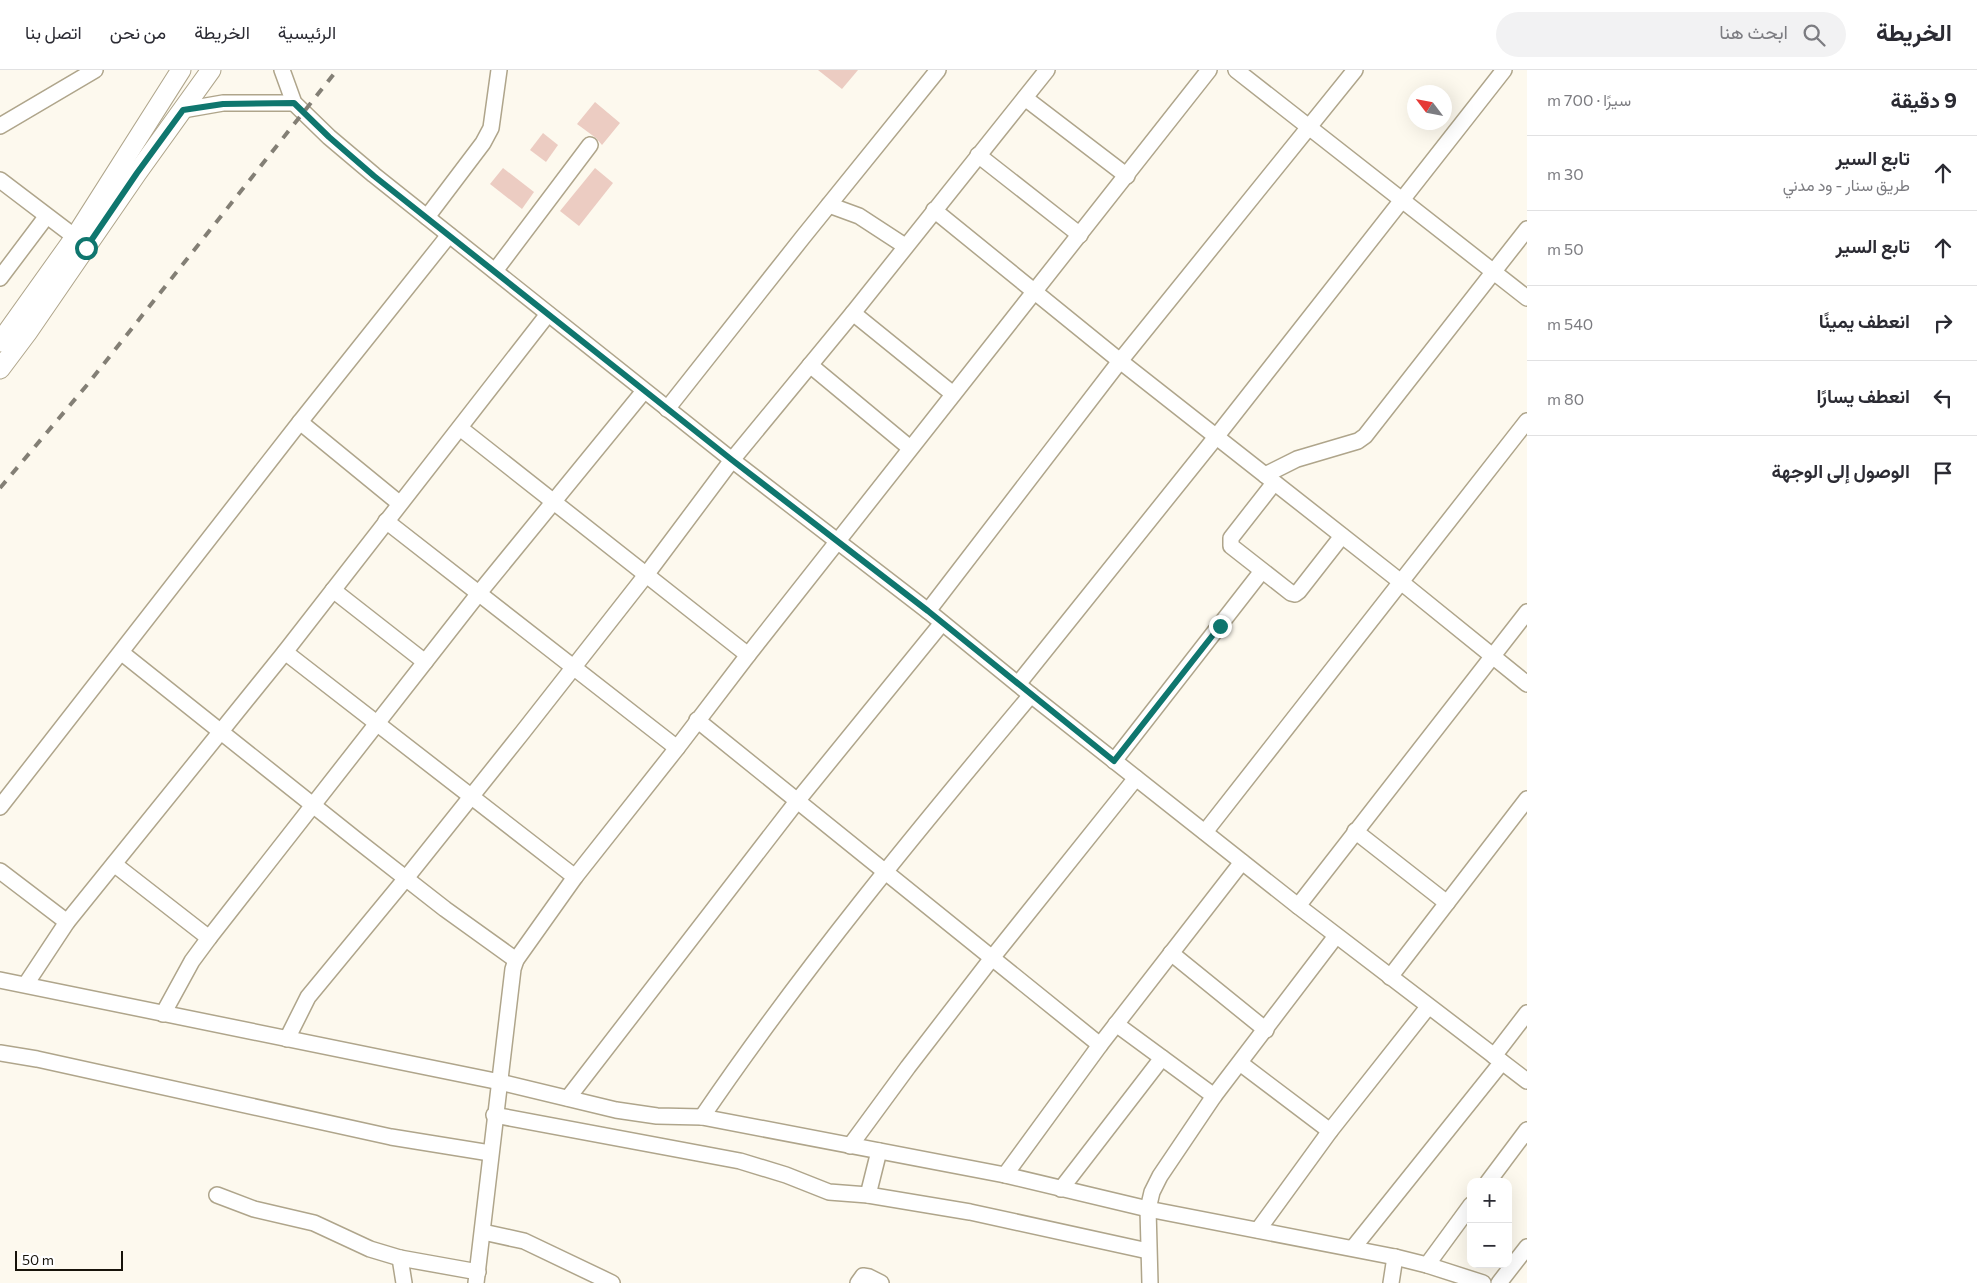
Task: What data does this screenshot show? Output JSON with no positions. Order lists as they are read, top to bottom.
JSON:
{
  "scale_bar": "50 m",
  "north": "top left",
  "page": {
    "header": "الخريطة",
    "search": "ابحث هنا",
    "nav": [
      "الرئيسية",
      "الخريطة",
      "من نحن",
      "اتصل بنا"
    ],
    "heading": ["9 دقيقة", "سيرًا · 700 m"],
    "list": [
      ["تابع السير", "طريق سنار - ود مدني", "30 m"],
      ["تابع السير", "50 m"],
      ["انعطف يمينًا", "540 m"],
      ["انعطف يسارًا", "80 m"],
      "الوصول إلى الوجهة"
    ],
    "map_buttons": ["+", "−"],
    "scale": "50 m"
  }
}
